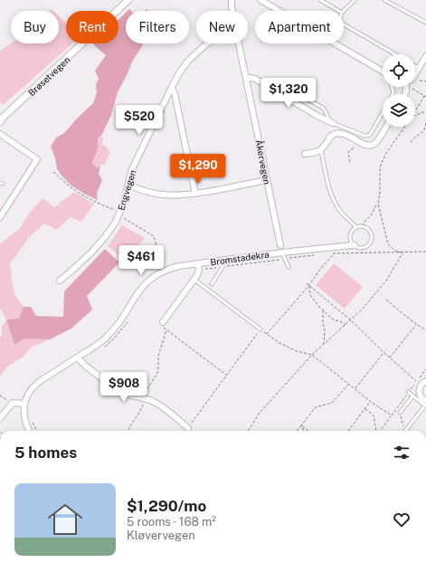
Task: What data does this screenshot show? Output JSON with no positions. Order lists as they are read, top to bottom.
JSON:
{
  "streets": {
    "street": [
      "Brøsetvegen",
      "Åkervegen",
      "Engvegen",
      "Bromstadekra"
    ]
  },
  "page": {
    "chip": [
      "Buy",
      "Rent",
      "Filters",
      "New",
      "Apartment"
    ],
    "price": [
      "$1,320",
      "$520",
      "$1,290",
      "$461",
      "$908"
    ],
    "heading": "5 homes",
    "list": [
      {
        "name": "$1,290/mo",
        "note": "5 rooms · 168 m² · Kløvervegen"
      }
    ]
  }
}
